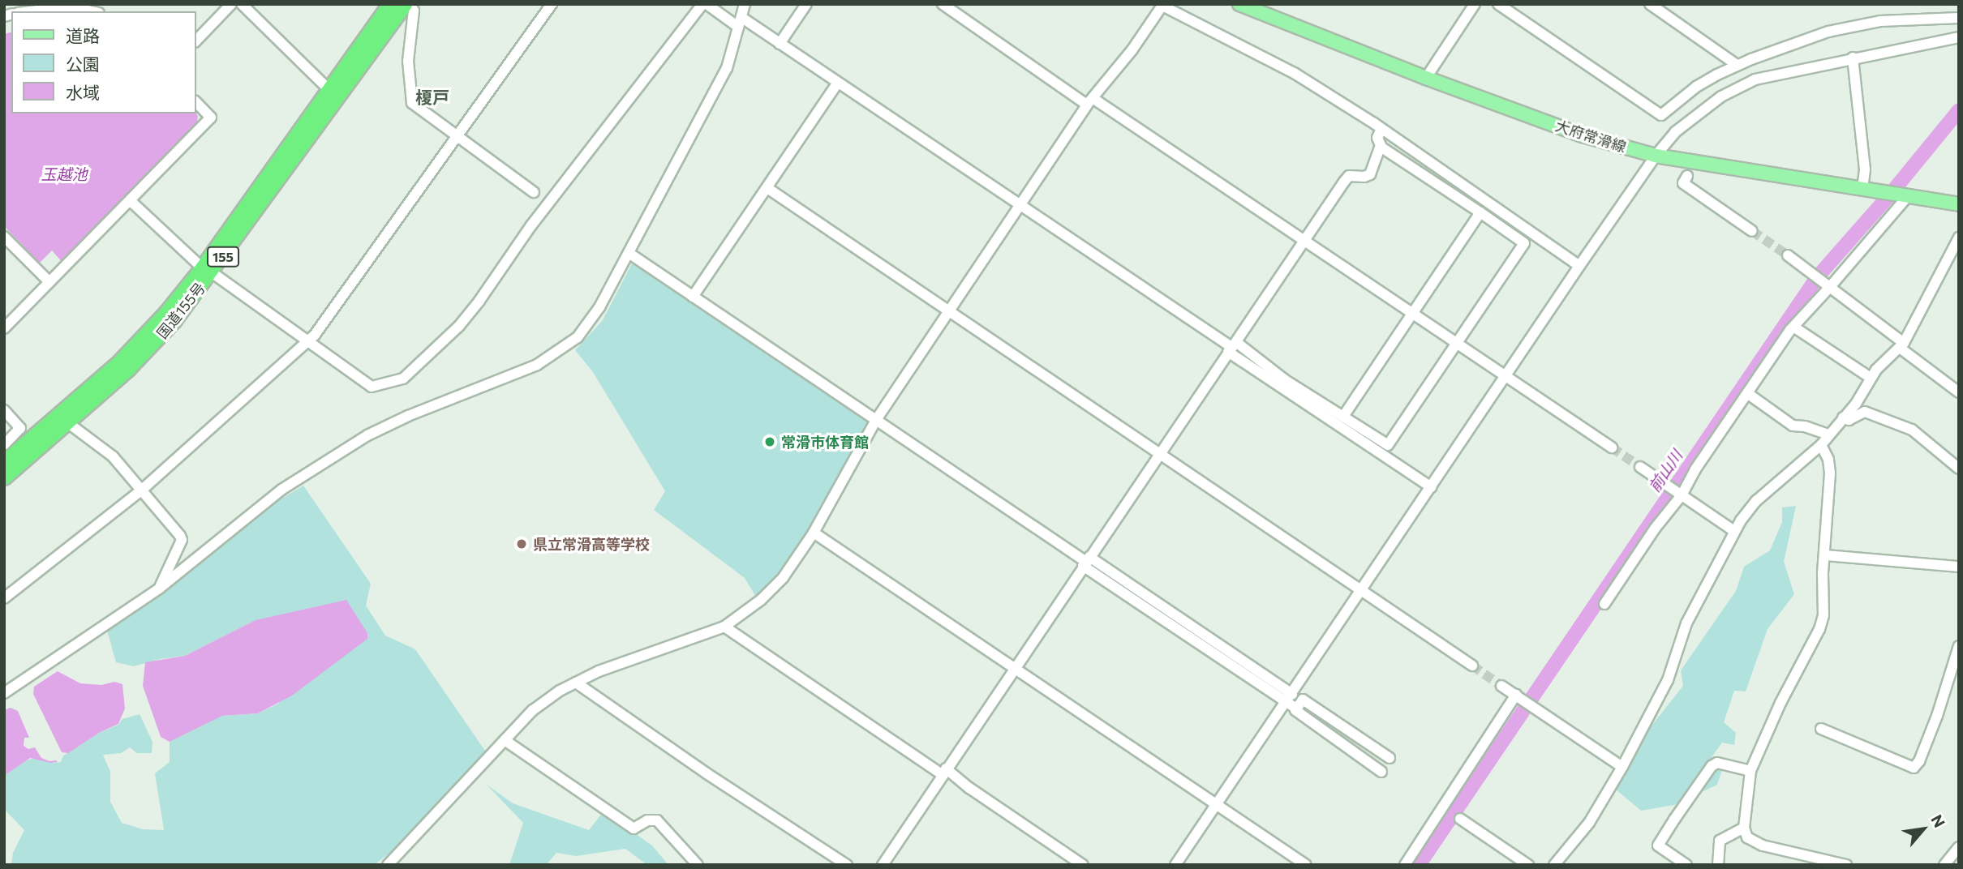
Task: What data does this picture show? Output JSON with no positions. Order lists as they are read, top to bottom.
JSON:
{
  "streets": {
    "highway": ["155", "国道155号"],
    "main road": ["大府常滑線"]
  },
  "districts": ["榎戸"],
  "water": ["玉越池", "前山川"],
  "places": ["常滑市体育館", "県立常滑高等学校"],
  "legend": ["道路", "公園", "水域"],
  "north": "top right"
}
